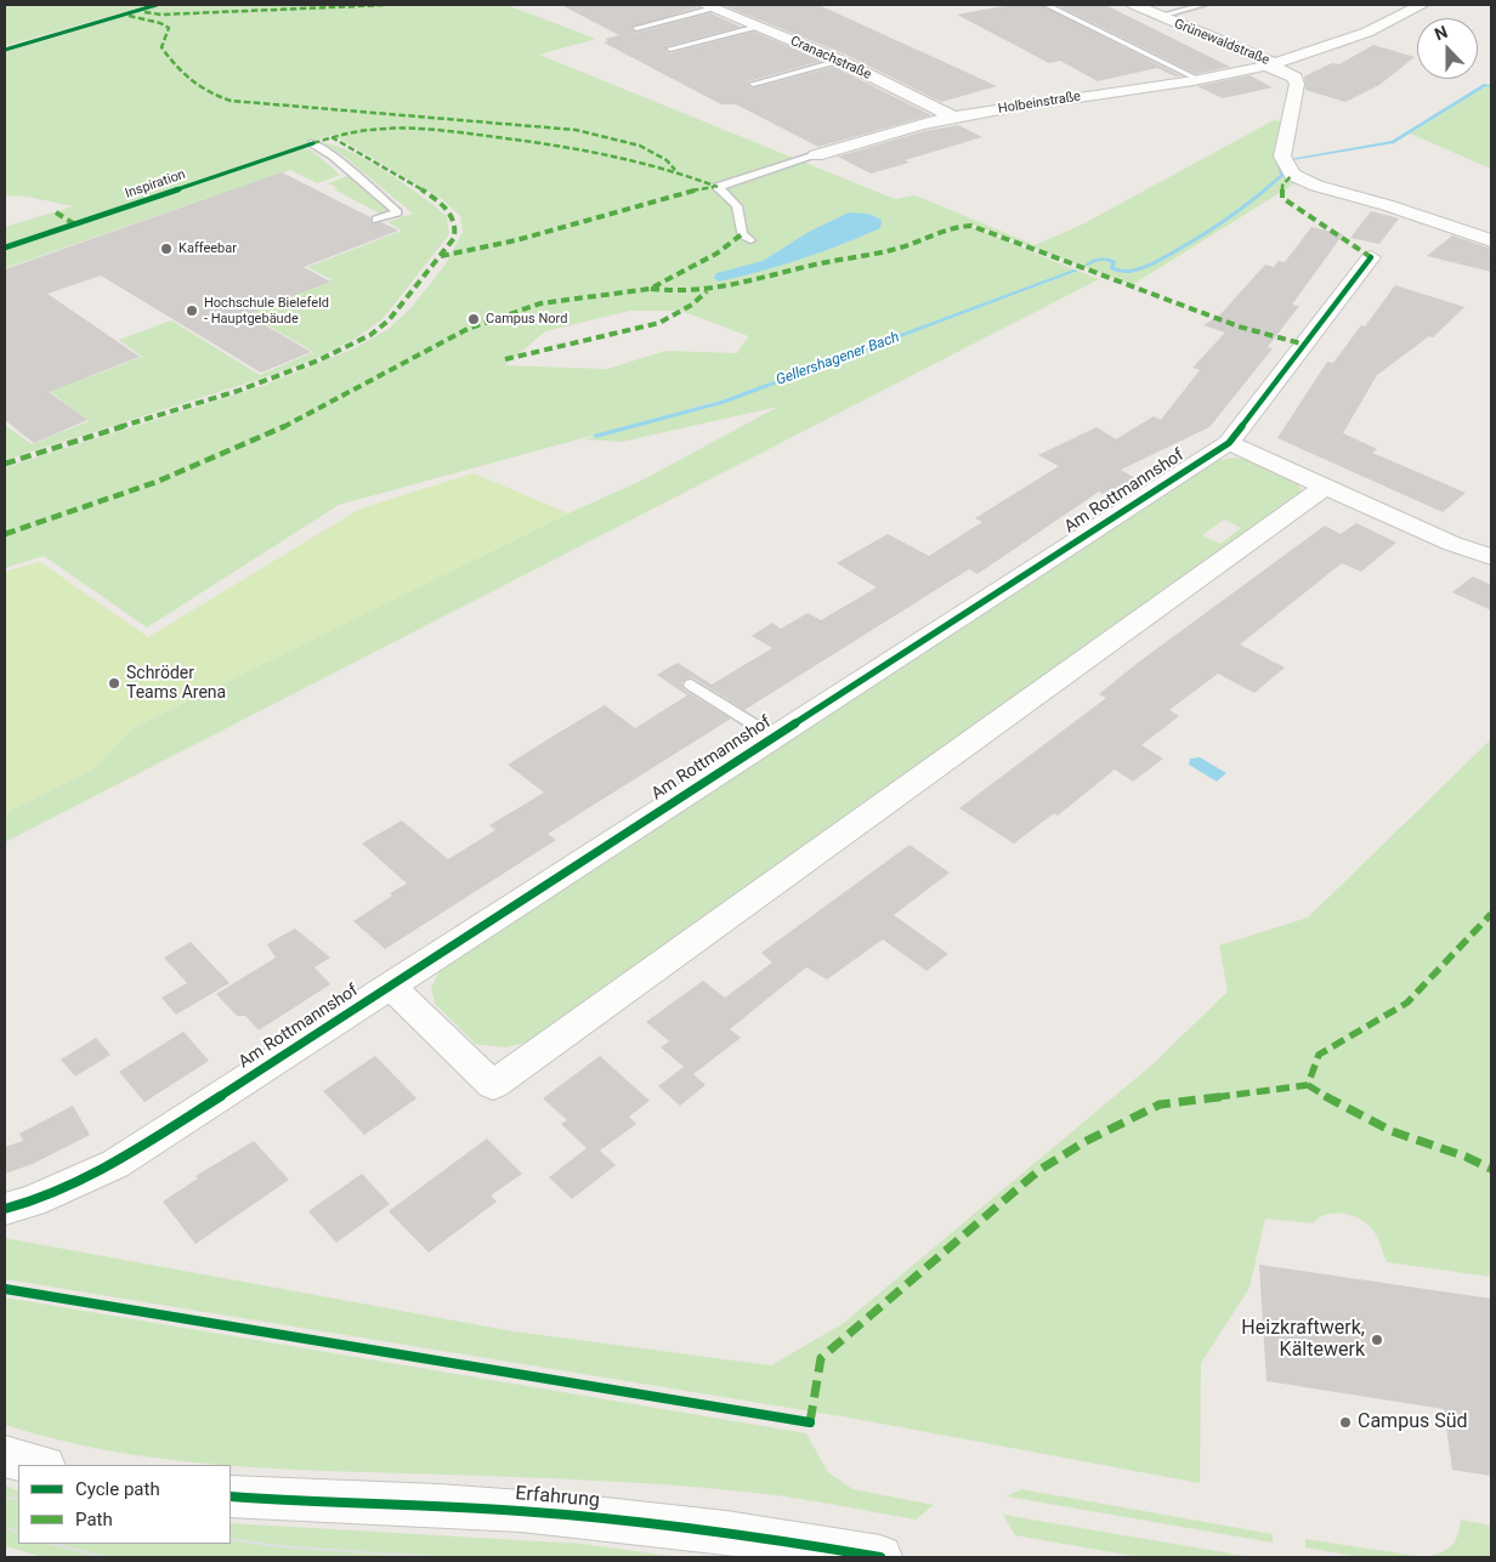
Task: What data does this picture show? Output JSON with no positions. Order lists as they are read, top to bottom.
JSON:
{
  "streets": {
    "street": [
      "Grünewaldstraße",
      "Cranachstraße",
      "Holbeinstraße",
      "Am Rottmannshof",
      "Erfahrung"
    ],
    "cycle path": ["Inspiration"]
  },
  "crossings": [
    ["Grünewaldstraße", "Holbeinstraße"],
    ["Cranachstraße", "Holbeinstraße"]
  ],
  "water": ["Gellershagener Bach"],
  "places": [
    "Kaffeebar",
    "Hochschule Bielefeld - Hauptgebäude",
    "Campus Nord",
    "Schröder Teams Arena",
    "Heizkraftwerk, Kältewerk",
    "Campus Süd"
  ],
  "legend": ["Cycle path", "Path"],
  "north": "top"
}
